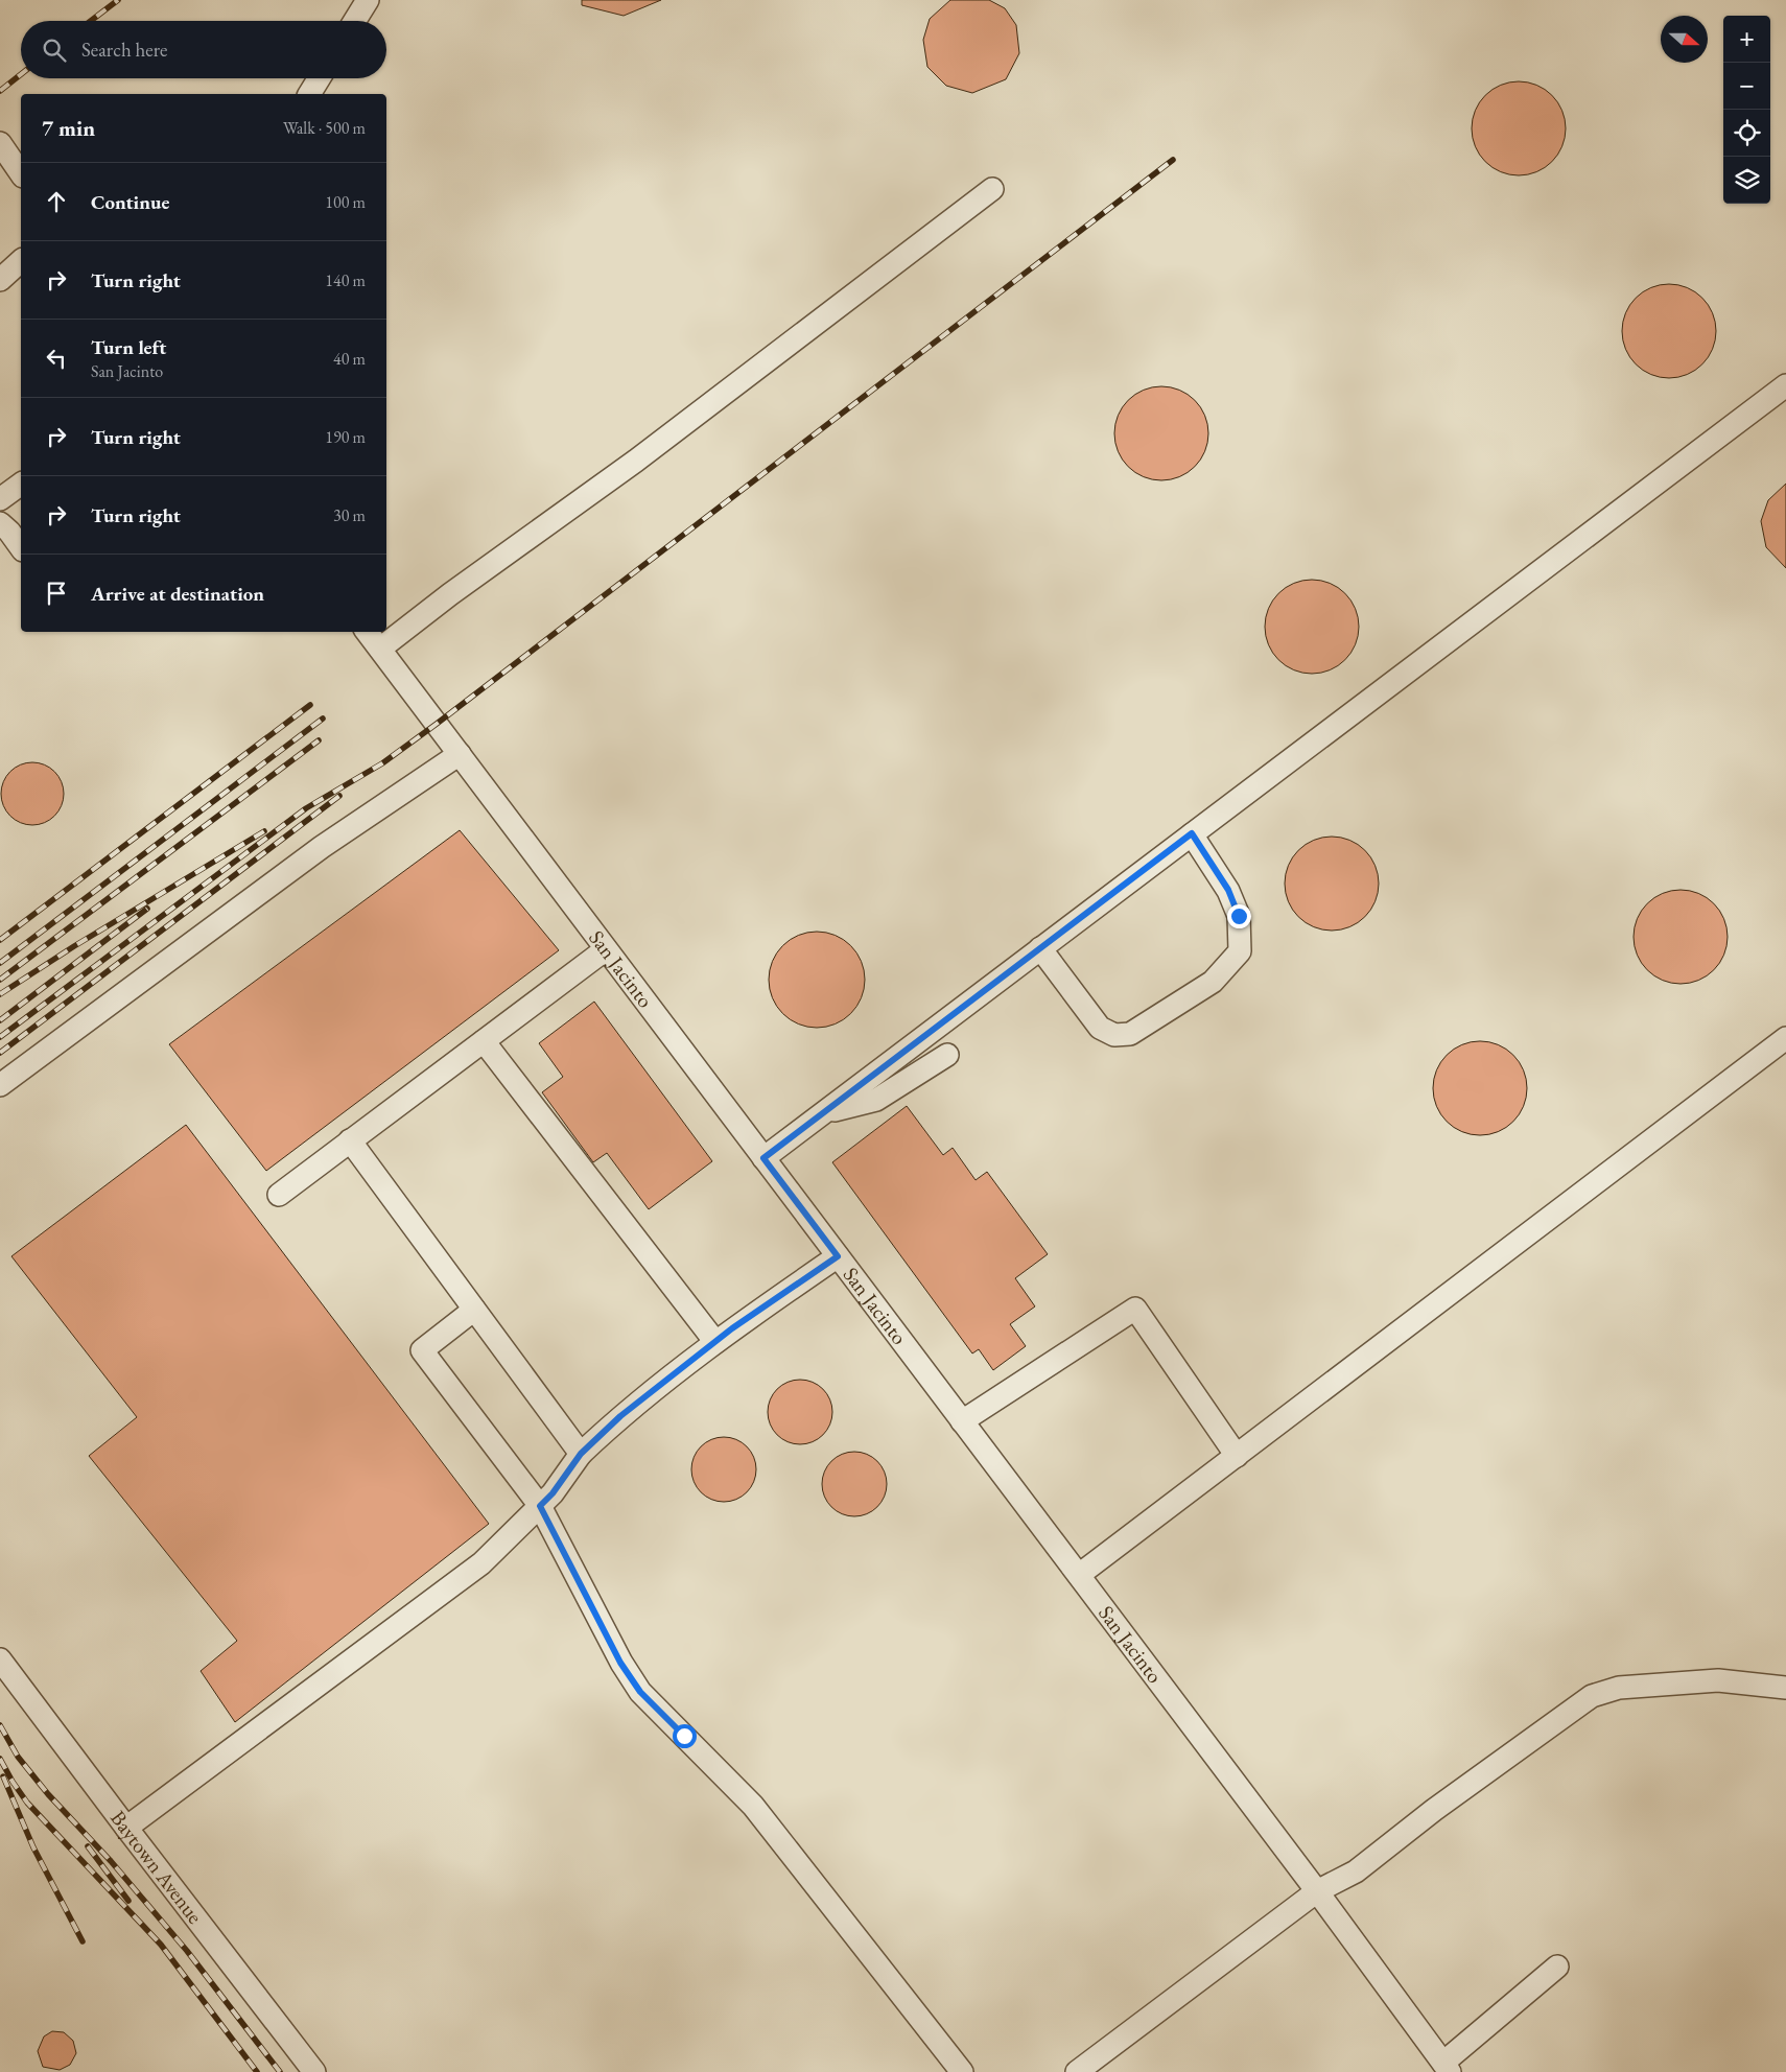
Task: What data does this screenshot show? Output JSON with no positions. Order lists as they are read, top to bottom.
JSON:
{
  "streets": {
    "street": ["San Jacinto", "Baytown Avenue"]
  },
  "north": "right",
  "page": {
    "map_buttons": ["+", "−"],
    "search": "Search here",
    "heading": ["7 min", "Walk · 500 m"],
    "list": [
      ["Continue", "100 m"],
      ["Turn right", "140 m"],
      ["Turn left", "San Jacinto", "40 m"],
      ["Turn right", "190 m"],
      ["Turn right", "30 m"],
      "Arrive at destination"
    ]
  }
}
